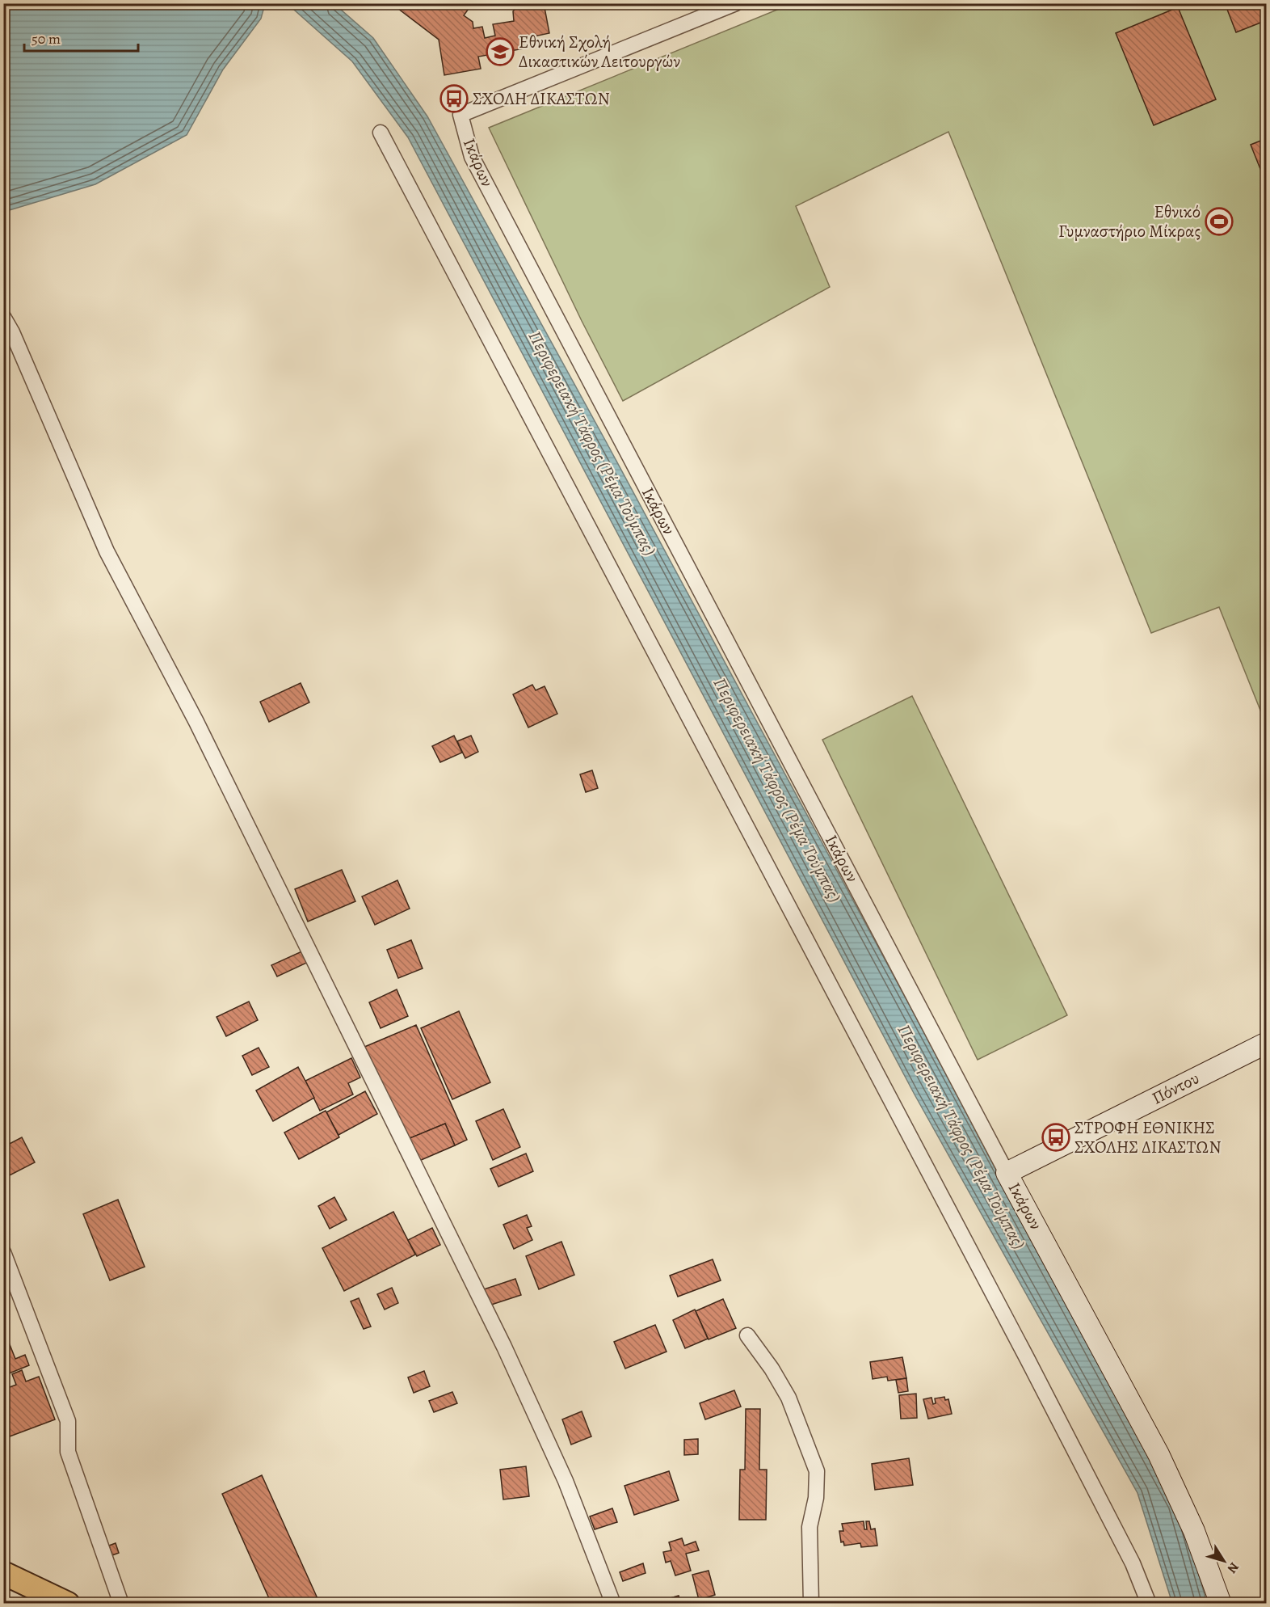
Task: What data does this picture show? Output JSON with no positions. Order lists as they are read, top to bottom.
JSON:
{
  "streets": {
    "main road": ["Ικάρων", "Πόντου"]
  },
  "crossings": [
    ["Ικάρων", "Πόντου"]
  ],
  "water": ["Περιφερειακή Τάφρος (Ρέμα Τούμπας)"],
  "places": {
    "school or university": ["Εθνική Σχολή Δικαστικών Λειτουργών"],
    "bus stop": ["ΣΧΟΛΗ ΔΙΚΑΣΤΩΝ", "ΣΤΡΟΦΗ ΕΘΝΙΚΗΣ ΣΧΟΛΗΣ ΔΙΚΑΣΤΩΝ"],
    "sports": ["Εθνικό Γυμναστήριο Μίκρας"]
  },
  "scale_bar": "50 m",
  "north": "bottom right"
}
